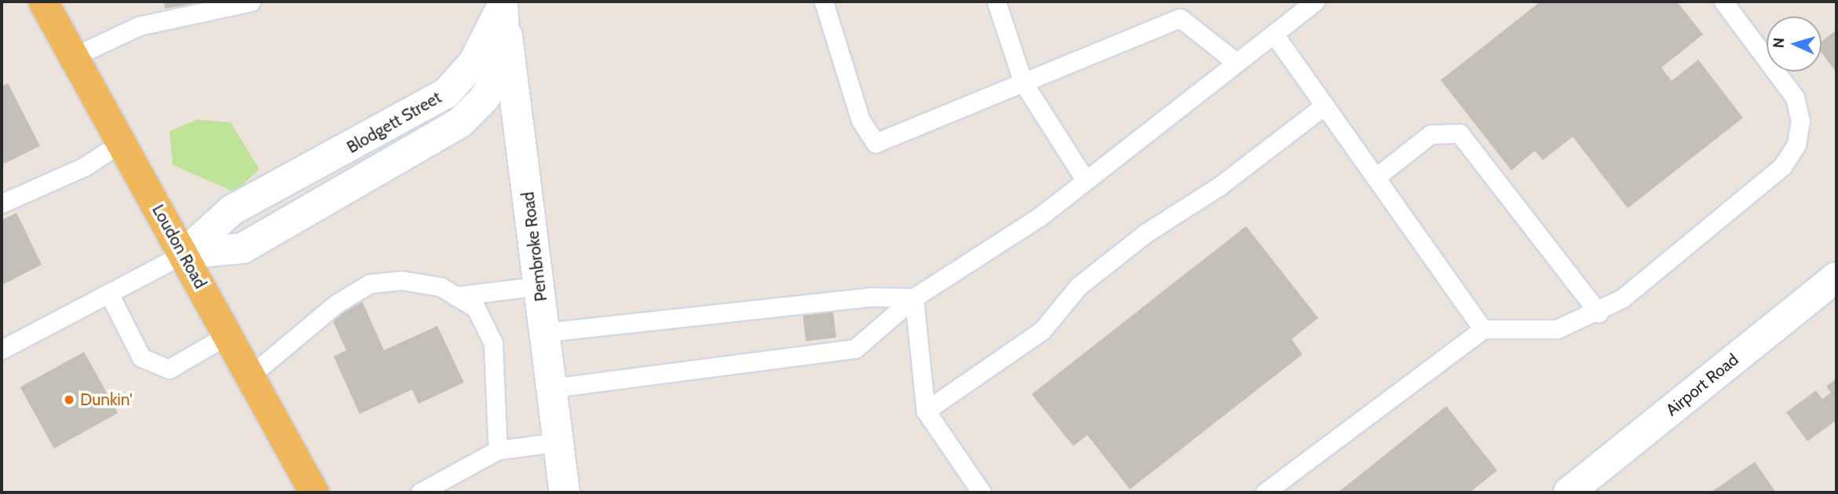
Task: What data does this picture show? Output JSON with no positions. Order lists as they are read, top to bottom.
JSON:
{
  "streets": {
    "main road": ["Loudon Road"],
    "street": ["Blodgett Street", "Pembroke Road", "Airport Road"]
  },
  "crossings": [
    ["Blodgett Street", "Loudon Road"],
    ["Blodgett Street", "Pembroke Road"]
  ],
  "places": ["Dunkin'"],
  "north": "left"
}
